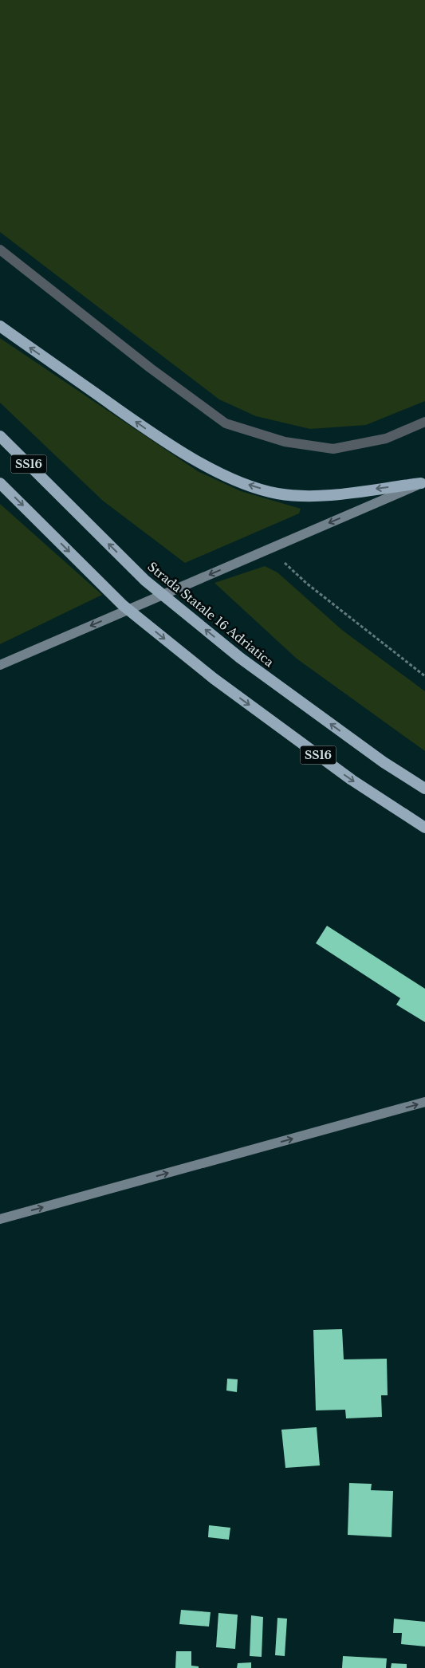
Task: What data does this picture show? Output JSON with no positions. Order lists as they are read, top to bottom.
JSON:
{
  "streets": {
    "highway": ["SS16", "Strada Statale 16 Adriatica"]
  }
}
